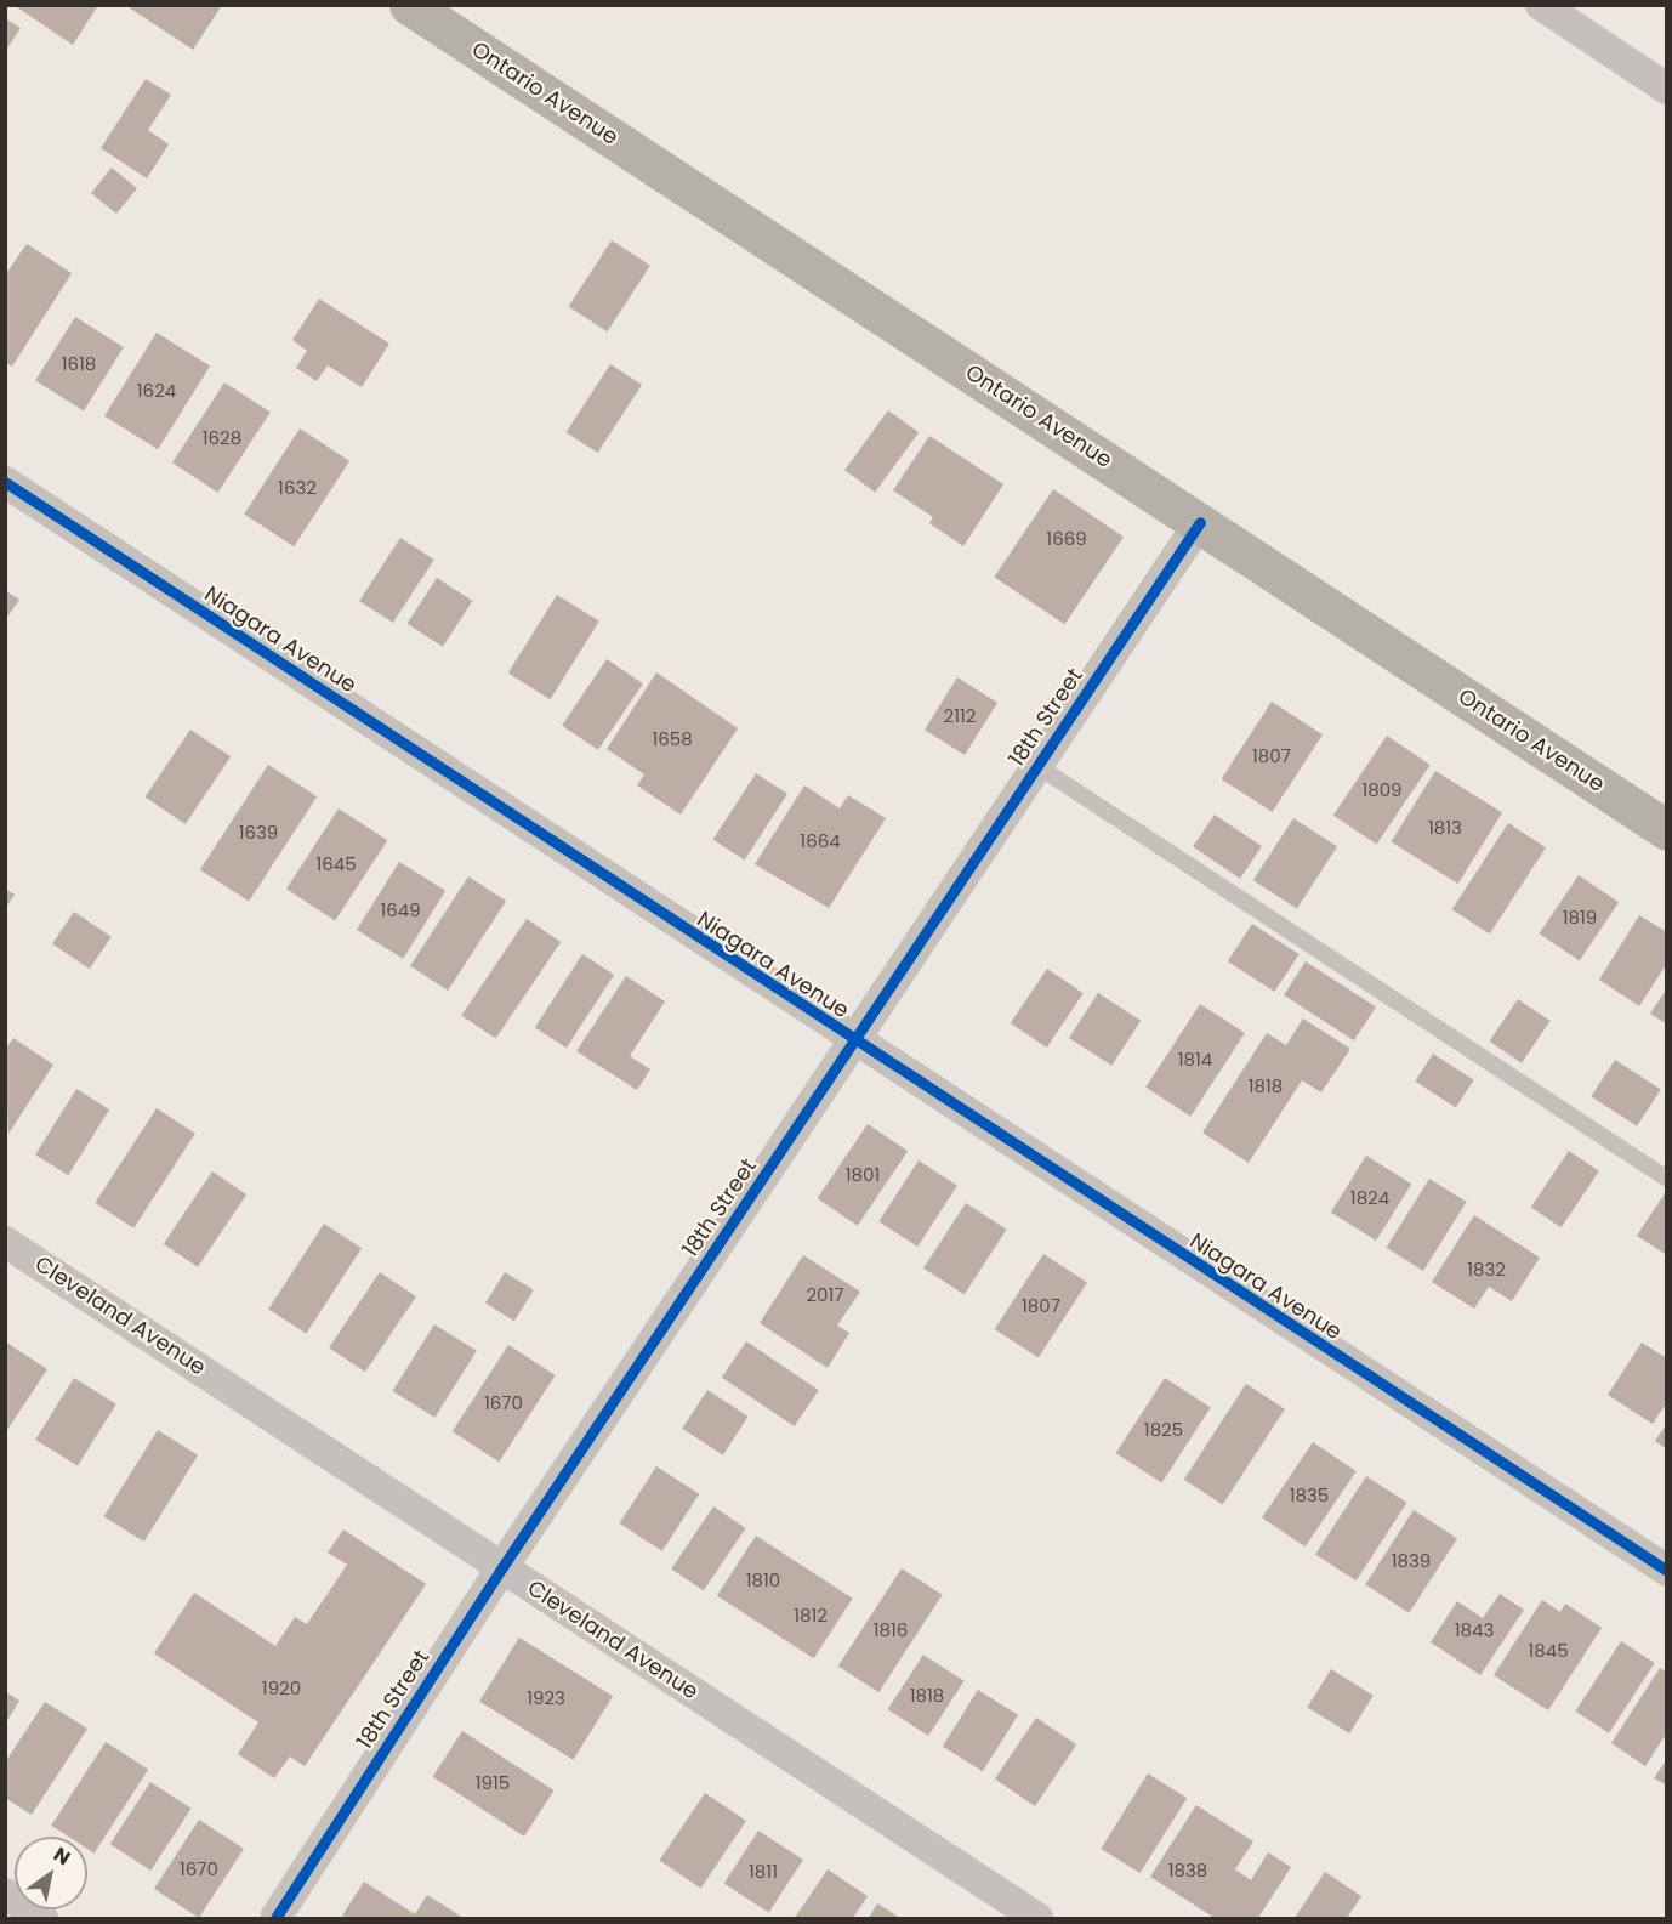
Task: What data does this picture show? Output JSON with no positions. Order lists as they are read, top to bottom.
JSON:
{
  "streets": {
    "main road": ["Ontario Avenue"],
    "street": ["Niagara Avenue", "18th Street", "Cleveland Avenue"]
  },
  "crossings": [
    ["Ontario Avenue", "18th Street"],
    ["Niagara Avenue", "18th Street"],
    ["18th Street", "Cleveland Avenue"]
  ],
  "house_numbers": [
    "1618",
    "1624",
    "1628",
    "1632",
    "1669",
    "2112",
    "1658",
    "1807",
    "1809",
    "1813",
    "1639",
    "1664",
    "1645",
    "1649",
    "1819",
    "1814",
    "1818",
    "1801",
    "1824",
    "1832",
    "2017",
    "1807",
    "1670",
    "1825",
    "1835",
    "1839",
    "1810",
    "1812",
    "1816",
    "1843",
    "1845",
    "1920",
    "1818",
    "1923",
    "1915",
    "1670",
    "1838",
    "1811"
  ],
  "north": "top right"
}
